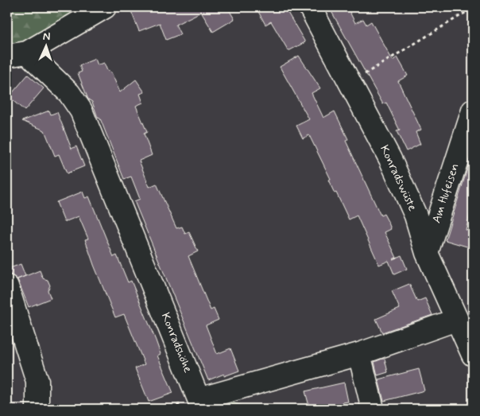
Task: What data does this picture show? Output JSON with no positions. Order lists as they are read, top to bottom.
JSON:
{
  "streets": {
    "street": ["Konradswüste", "Am Hufeisen", "Konradshöhe"]
  },
  "crossings": [
    ["Konradswüste", "Am Hufeisen"],
    ["Konradswüste", "Konradshöhe"]
  ],
  "north": "top"
}
